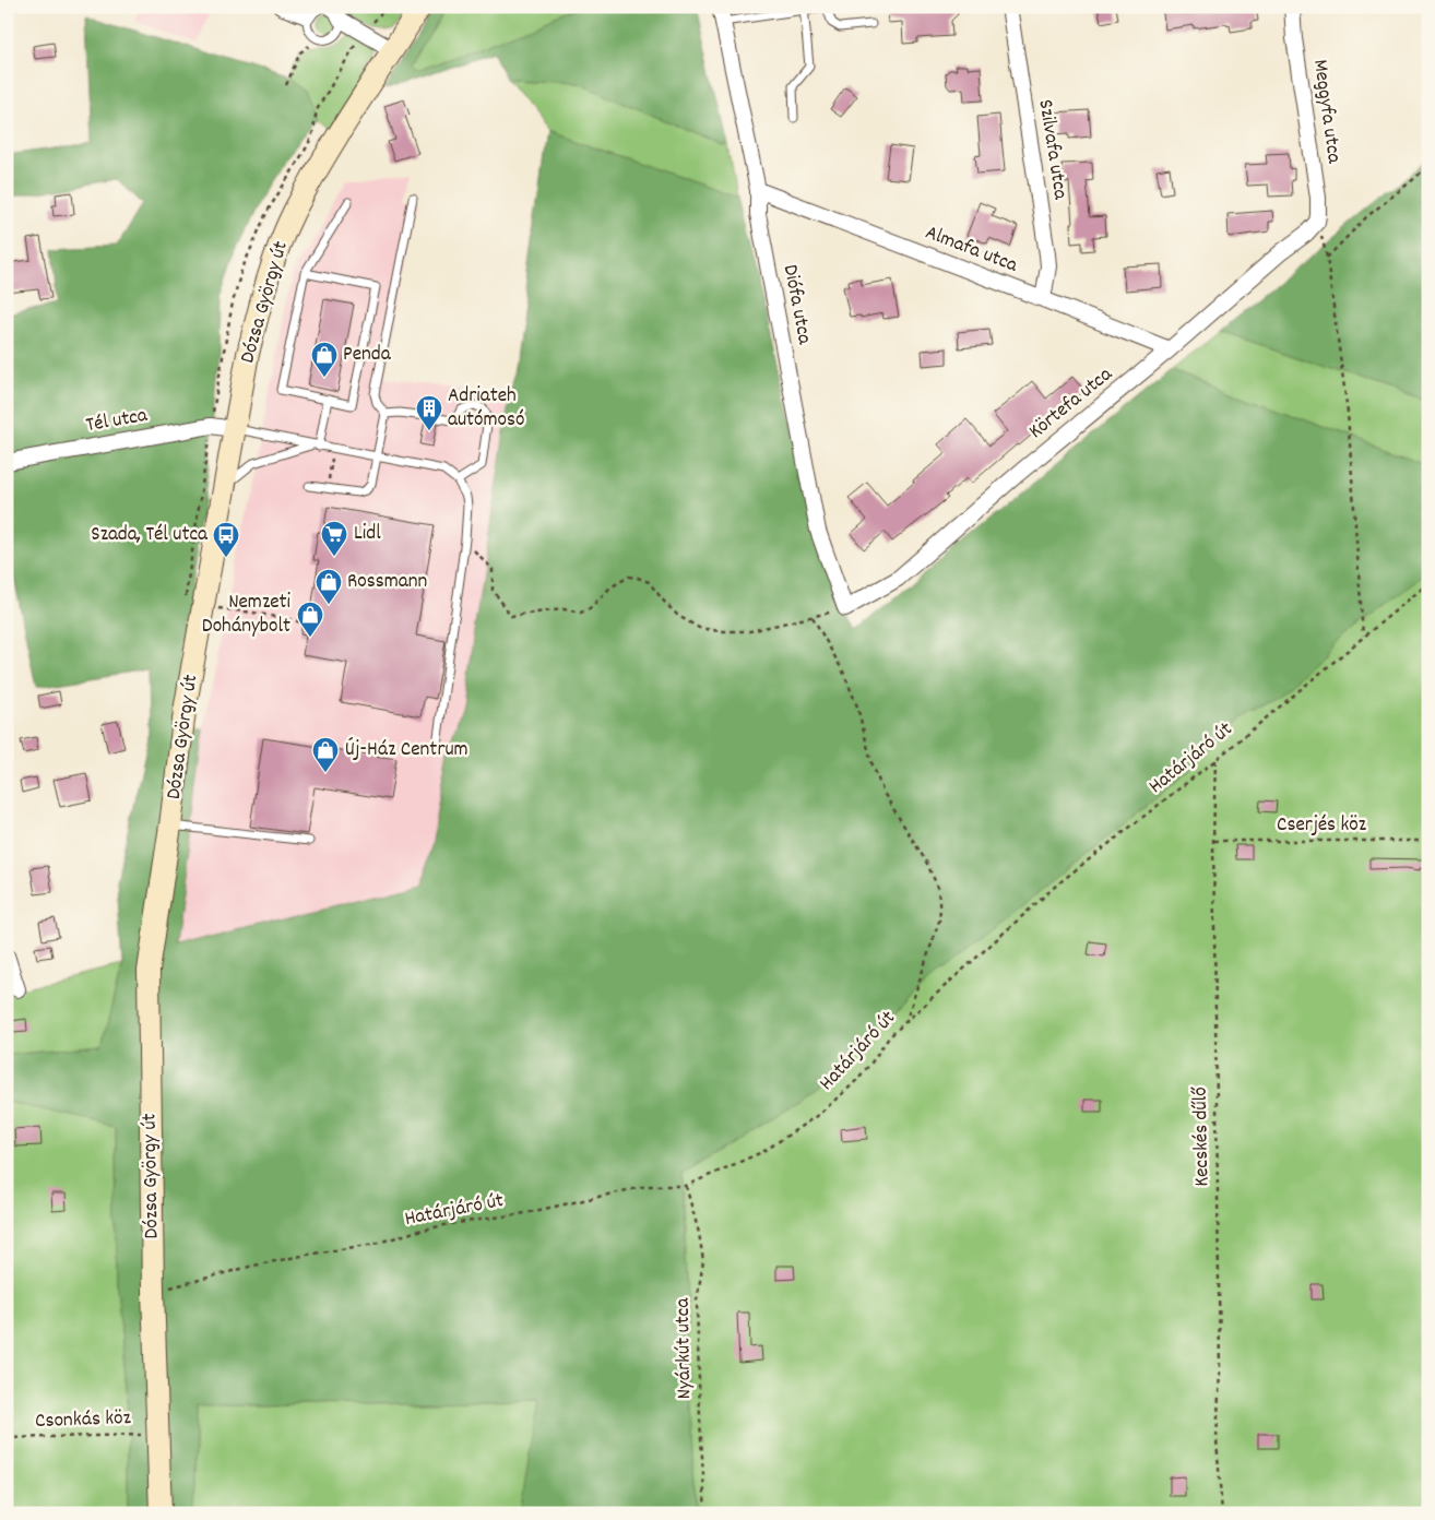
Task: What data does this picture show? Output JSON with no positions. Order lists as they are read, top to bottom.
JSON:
{
  "streets": {
    "main road": ["Dózsa György út"],
    "street": [
      "Meggyfa utca",
      "Szilvafa utca",
      "Almafa utca",
      "Diófa utca",
      "Körtefa utca",
      "Tél utca"
    ],
    "path": [
      "Határjáró út",
      "Cserjés köz",
      "Kecskés dűlő",
      "Nyárkút utca",
      "Csonkás köz"
    ]
  },
  "crossings": [
    ["Meggyfa utca", "Körtefa utca"],
    ["Szilvafa utca", "Almafa utca"],
    ["Almafa utca", "Diófa utca"],
    ["Almafa utca", "Körtefa utca"],
    ["Dózsa György út", "Tél utca"],
    ["Dózsa György út", "Határjáró út"],
    ["Dózsa György út", "Csonkás köz"],
    ["Diófa utca", "Körtefa utca"],
    ["Határjáró út", "Kecskés dűlő"],
    ["Határjáró út", "Nyárkút utca"],
    ["Cserjés köz", "Kecskés dűlő"]
  ],
  "places": {
    "shop": [
      "Penda",
      "Rossmann",
      "Nemzeti Dohánybolt",
      "Új-Ház Centrum"
    ],
    "building": ["Adriateh autómosó"],
    "supermarket": ["Lidl"],
    "bus stop": ["Szada, Tél utca"]
  }
}
